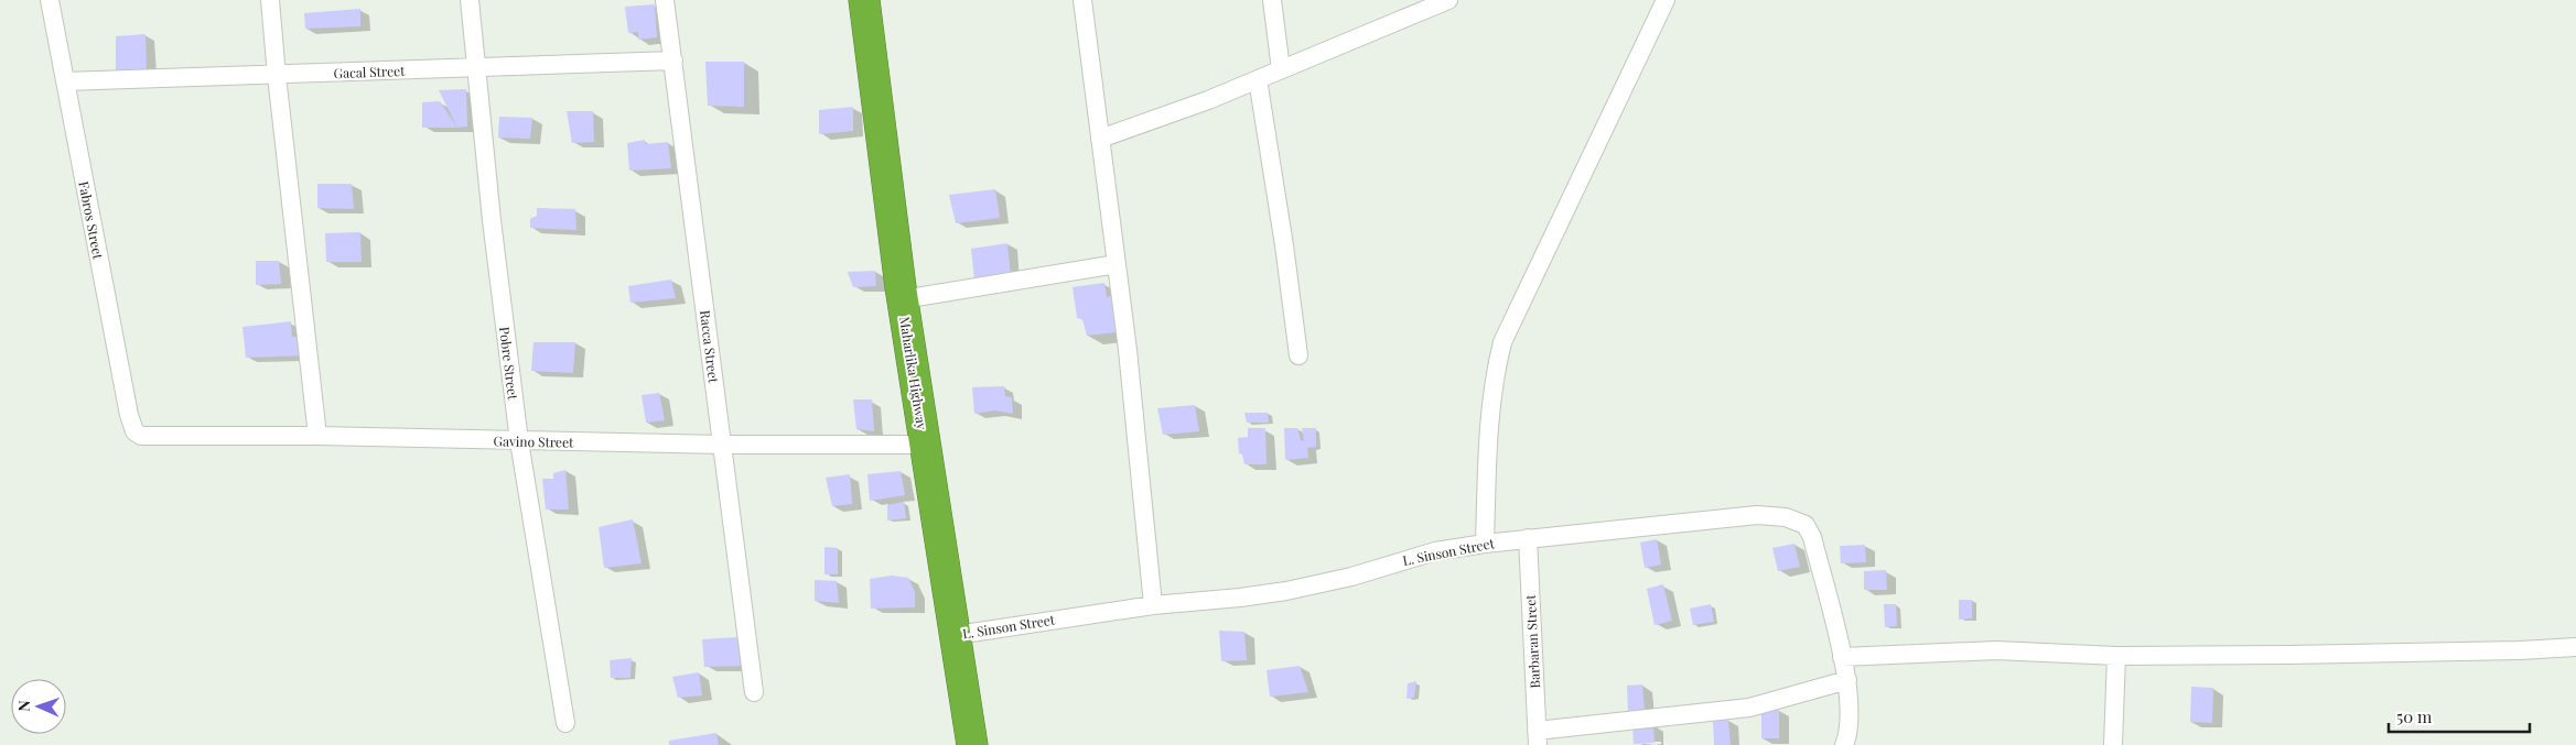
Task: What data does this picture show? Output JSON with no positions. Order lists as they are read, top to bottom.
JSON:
{
  "streets": {
    "highway": ["Maharlika Highway"],
    "street": [
      "Gacal Street",
      "Fabros Street",
      "Racca Street",
      "Pobre Street",
      "Gavino Street",
      "L. Sinson Street",
      "Barbaran Street"
    ]
  },
  "crossings": [
    ["Gacal Street", "Fabros Street"],
    ["Gacal Street", "Racca Street"],
    ["Gacal Street", "Pobre Street"],
    ["Fabros Street", "Gavino Street"],
    ["Racca Street", "Gavino Street"],
    ["Pobre Street", "Gavino Street"],
    ["Maharlika Highway", "Gavino Street"],
    ["Maharlika Highway", "L. Sinson Street"],
    ["L. Sinson Street", "Barbaran Street"]
  ],
  "scale_bar": "50 m",
  "north": "left"
}
